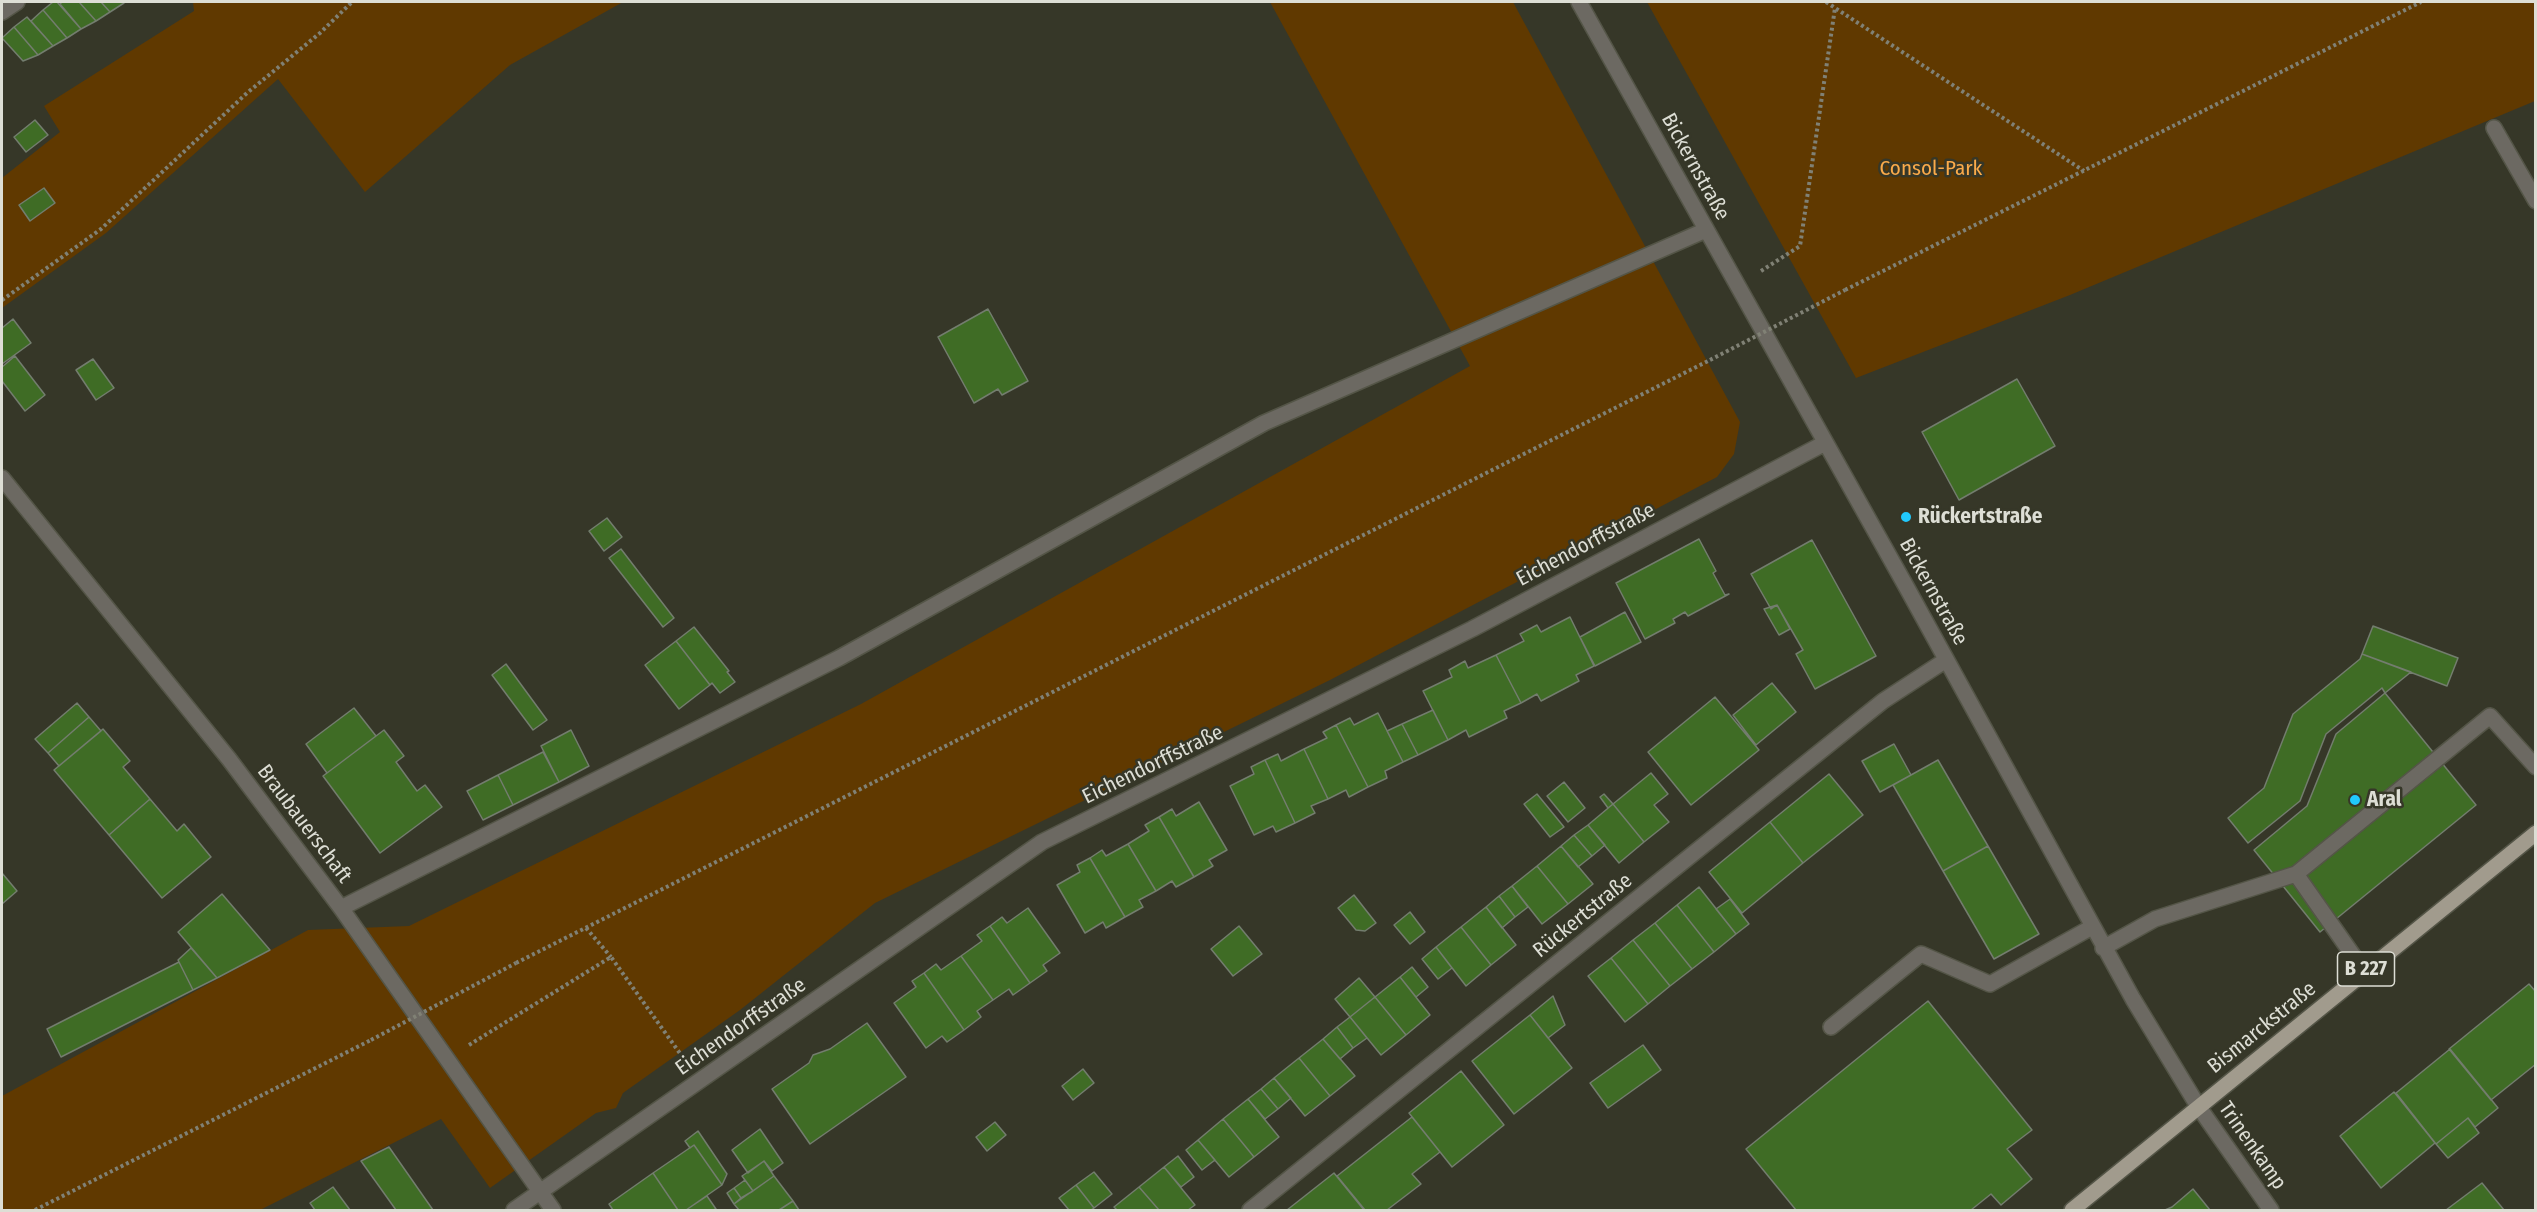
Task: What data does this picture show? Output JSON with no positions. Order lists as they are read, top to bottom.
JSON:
{
  "streets": {
    "main road": ["B 227", "Bismarckstraße"],
    "street": [
      "Bickernstraße",
      "Eichendorffstraße",
      "Braubauerschaft",
      "Rückertstraße",
      "Trinenkamp"
    ]
  },
  "crossings": [
    ["Bickernstraße", "Eichendorffstraße"],
    ["Bickernstraße", "Rückertstraße"],
    ["Bickernstraße", "Bismarckstraße"],
    ["Bickernstraße", "Trinenkamp"],
    ["Eichendorffstraße", "Braubauerschaft"],
    ["Bismarckstraße", "Trinenkamp"]
  ],
  "parks": ["Consol-Park"],
  "places": ["Rückertstraße", "Aral"]
}
